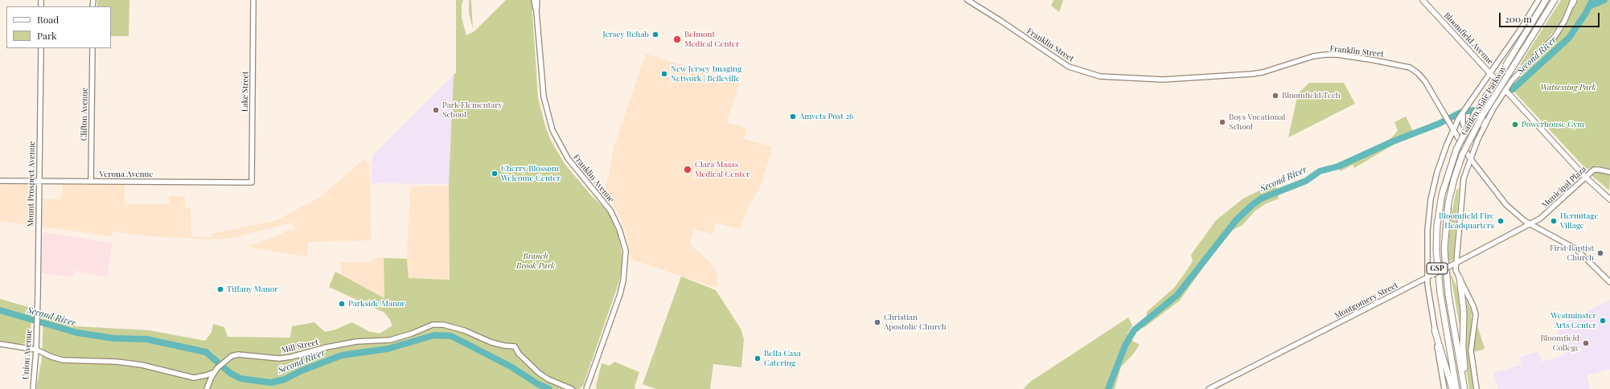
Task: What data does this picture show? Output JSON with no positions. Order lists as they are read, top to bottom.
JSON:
{
  "streets": {
    "highway": ["Garden State Parkway", "GSP"],
    "main road": [
      "Bloomfield Avenue",
      "Franklin Street",
      "Lake Street",
      "Clifton Avenue",
      "Verona Avenue",
      "Franklin Avenue",
      "Mount Prospect Avenue",
      "Municipal Plaza",
      "Montgomery Street",
      "Mill Street",
      "Union Avenue"
    ]
  },
  "crossings": [
    ["Bloomfield Avenue", "Municipal Plaza"],
    ["Franklin Street", "Municipal Plaza"],
    ["Franklin Street", "Montgomery Street"],
    ["Lake Street", "Verona Avenue"],
    ["Clifton Avenue", "Verona Avenue"],
    ["Verona Avenue", "Mount Prospect Avenue"],
    ["Mount Prospect Avenue", "Union Avenue"],
    ["Municipal Plaza", "Montgomery Street"],
    ["Mill Street", "Union Avenue"]
  ],
  "water": ["Second River"],
  "parks": ["Watsessing Park", "Branch Brook Park"],
  "places": [
    "Jersey Rehab",
    "Belmont Medical Center",
    "New Jersey Imaging Network | Belleville",
    "Bloomfield Tech",
    "Park Elementary School",
    "Amvets Post 26",
    "Boys Vocational School",
    "Powerhouse Gym",
    "Clara Maass Medical Center",
    "Cherry Blossom Welcome Center",
    "Bloomfield Fire Headquarters",
    "Hermitage Village",
    "First Baptist Church",
    "Tiffany Manor",
    "Parkside Manor",
    "Westminster Arts Center",
    "Christian Apostolic Church",
    "Bloomfield College",
    "Bella Casa Catering"
  ],
  "legend": ["Road", "Park"],
  "scale_bar": "200 m"
}
